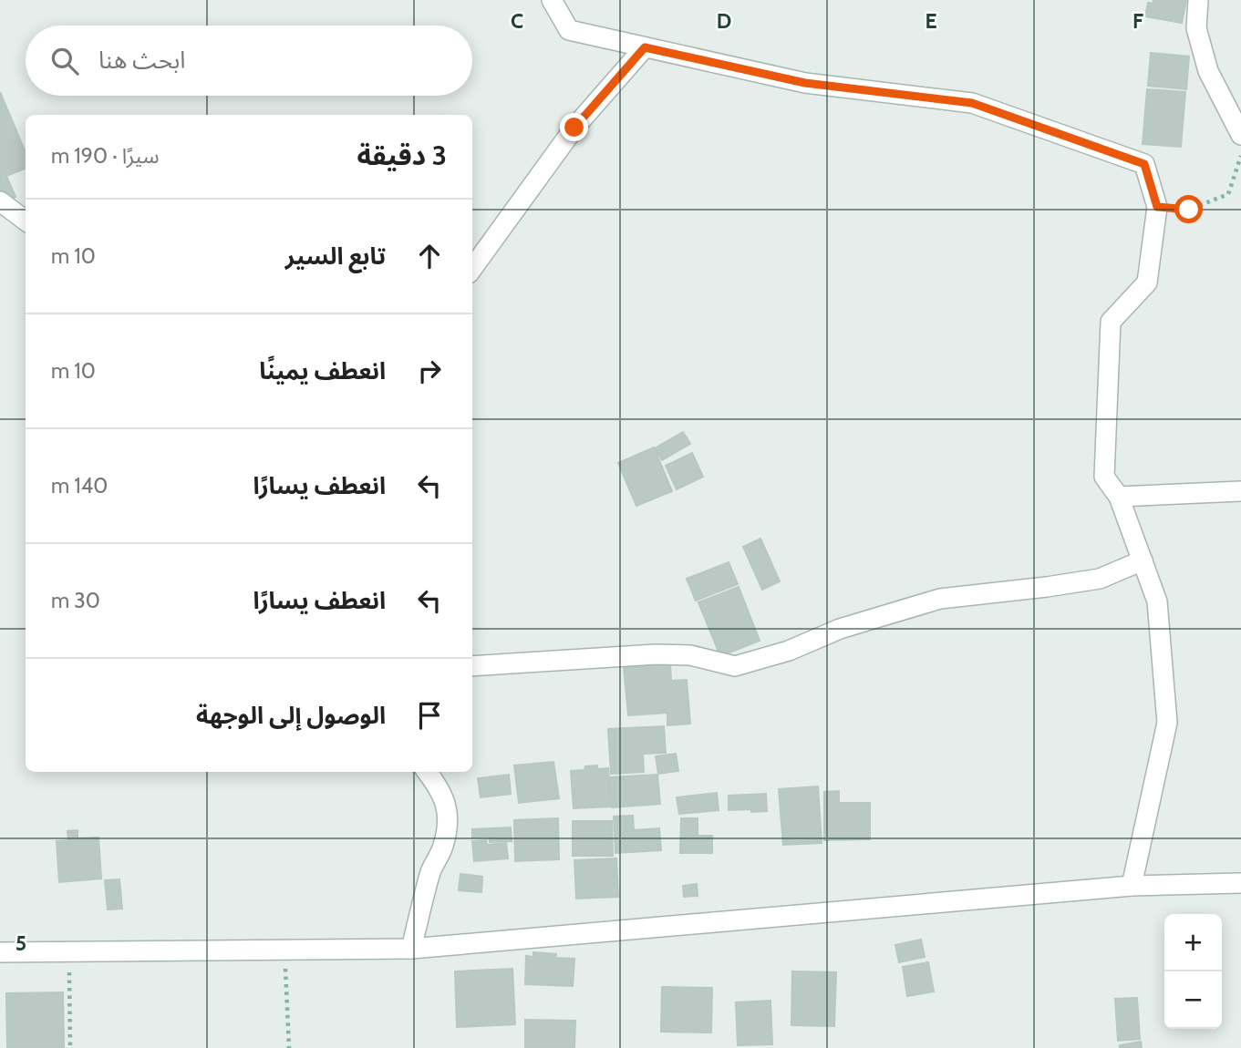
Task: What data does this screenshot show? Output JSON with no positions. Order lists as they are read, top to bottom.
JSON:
{
  "page": {
    "search": "ابحث هنا",
    "heading": ["3 دقيقة", "سيرًا · 190 m"],
    "list": [
      ["تابع السير", "10 m"],
      ["انعطف يمينًا", "10 m"],
      ["انعطف يسارًا", "140 m"],
      ["انعطف يسارًا", "30 m"],
      "الوصول إلى الوجهة"
    ],
    "map_buttons": ["+", "−"]
  },
  "grid": {
    "columns": [
      "C",
      "D",
      "E",
      "F"
    ],
    "rows": ["5"]
  }
}
